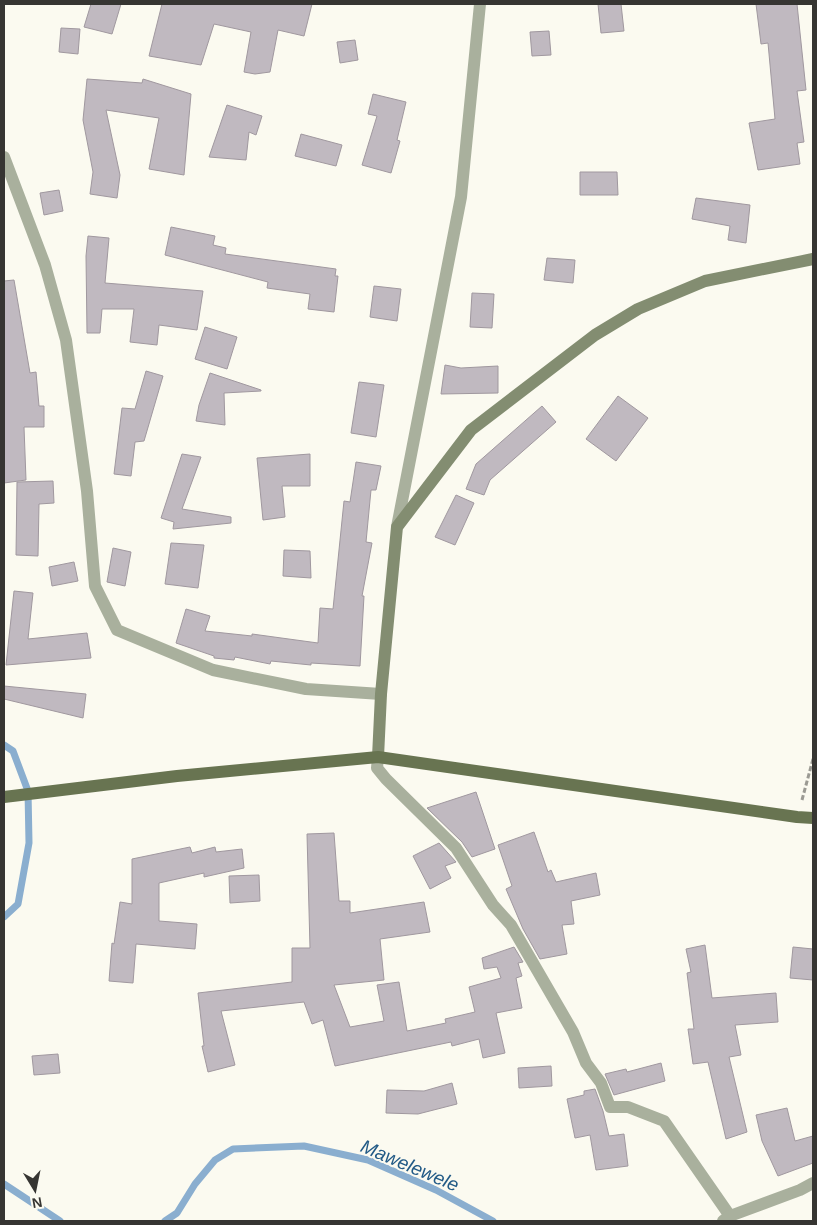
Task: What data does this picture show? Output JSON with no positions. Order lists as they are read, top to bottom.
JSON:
{
  "water": ["Mawelewele"],
  "north": "bottom"
}
